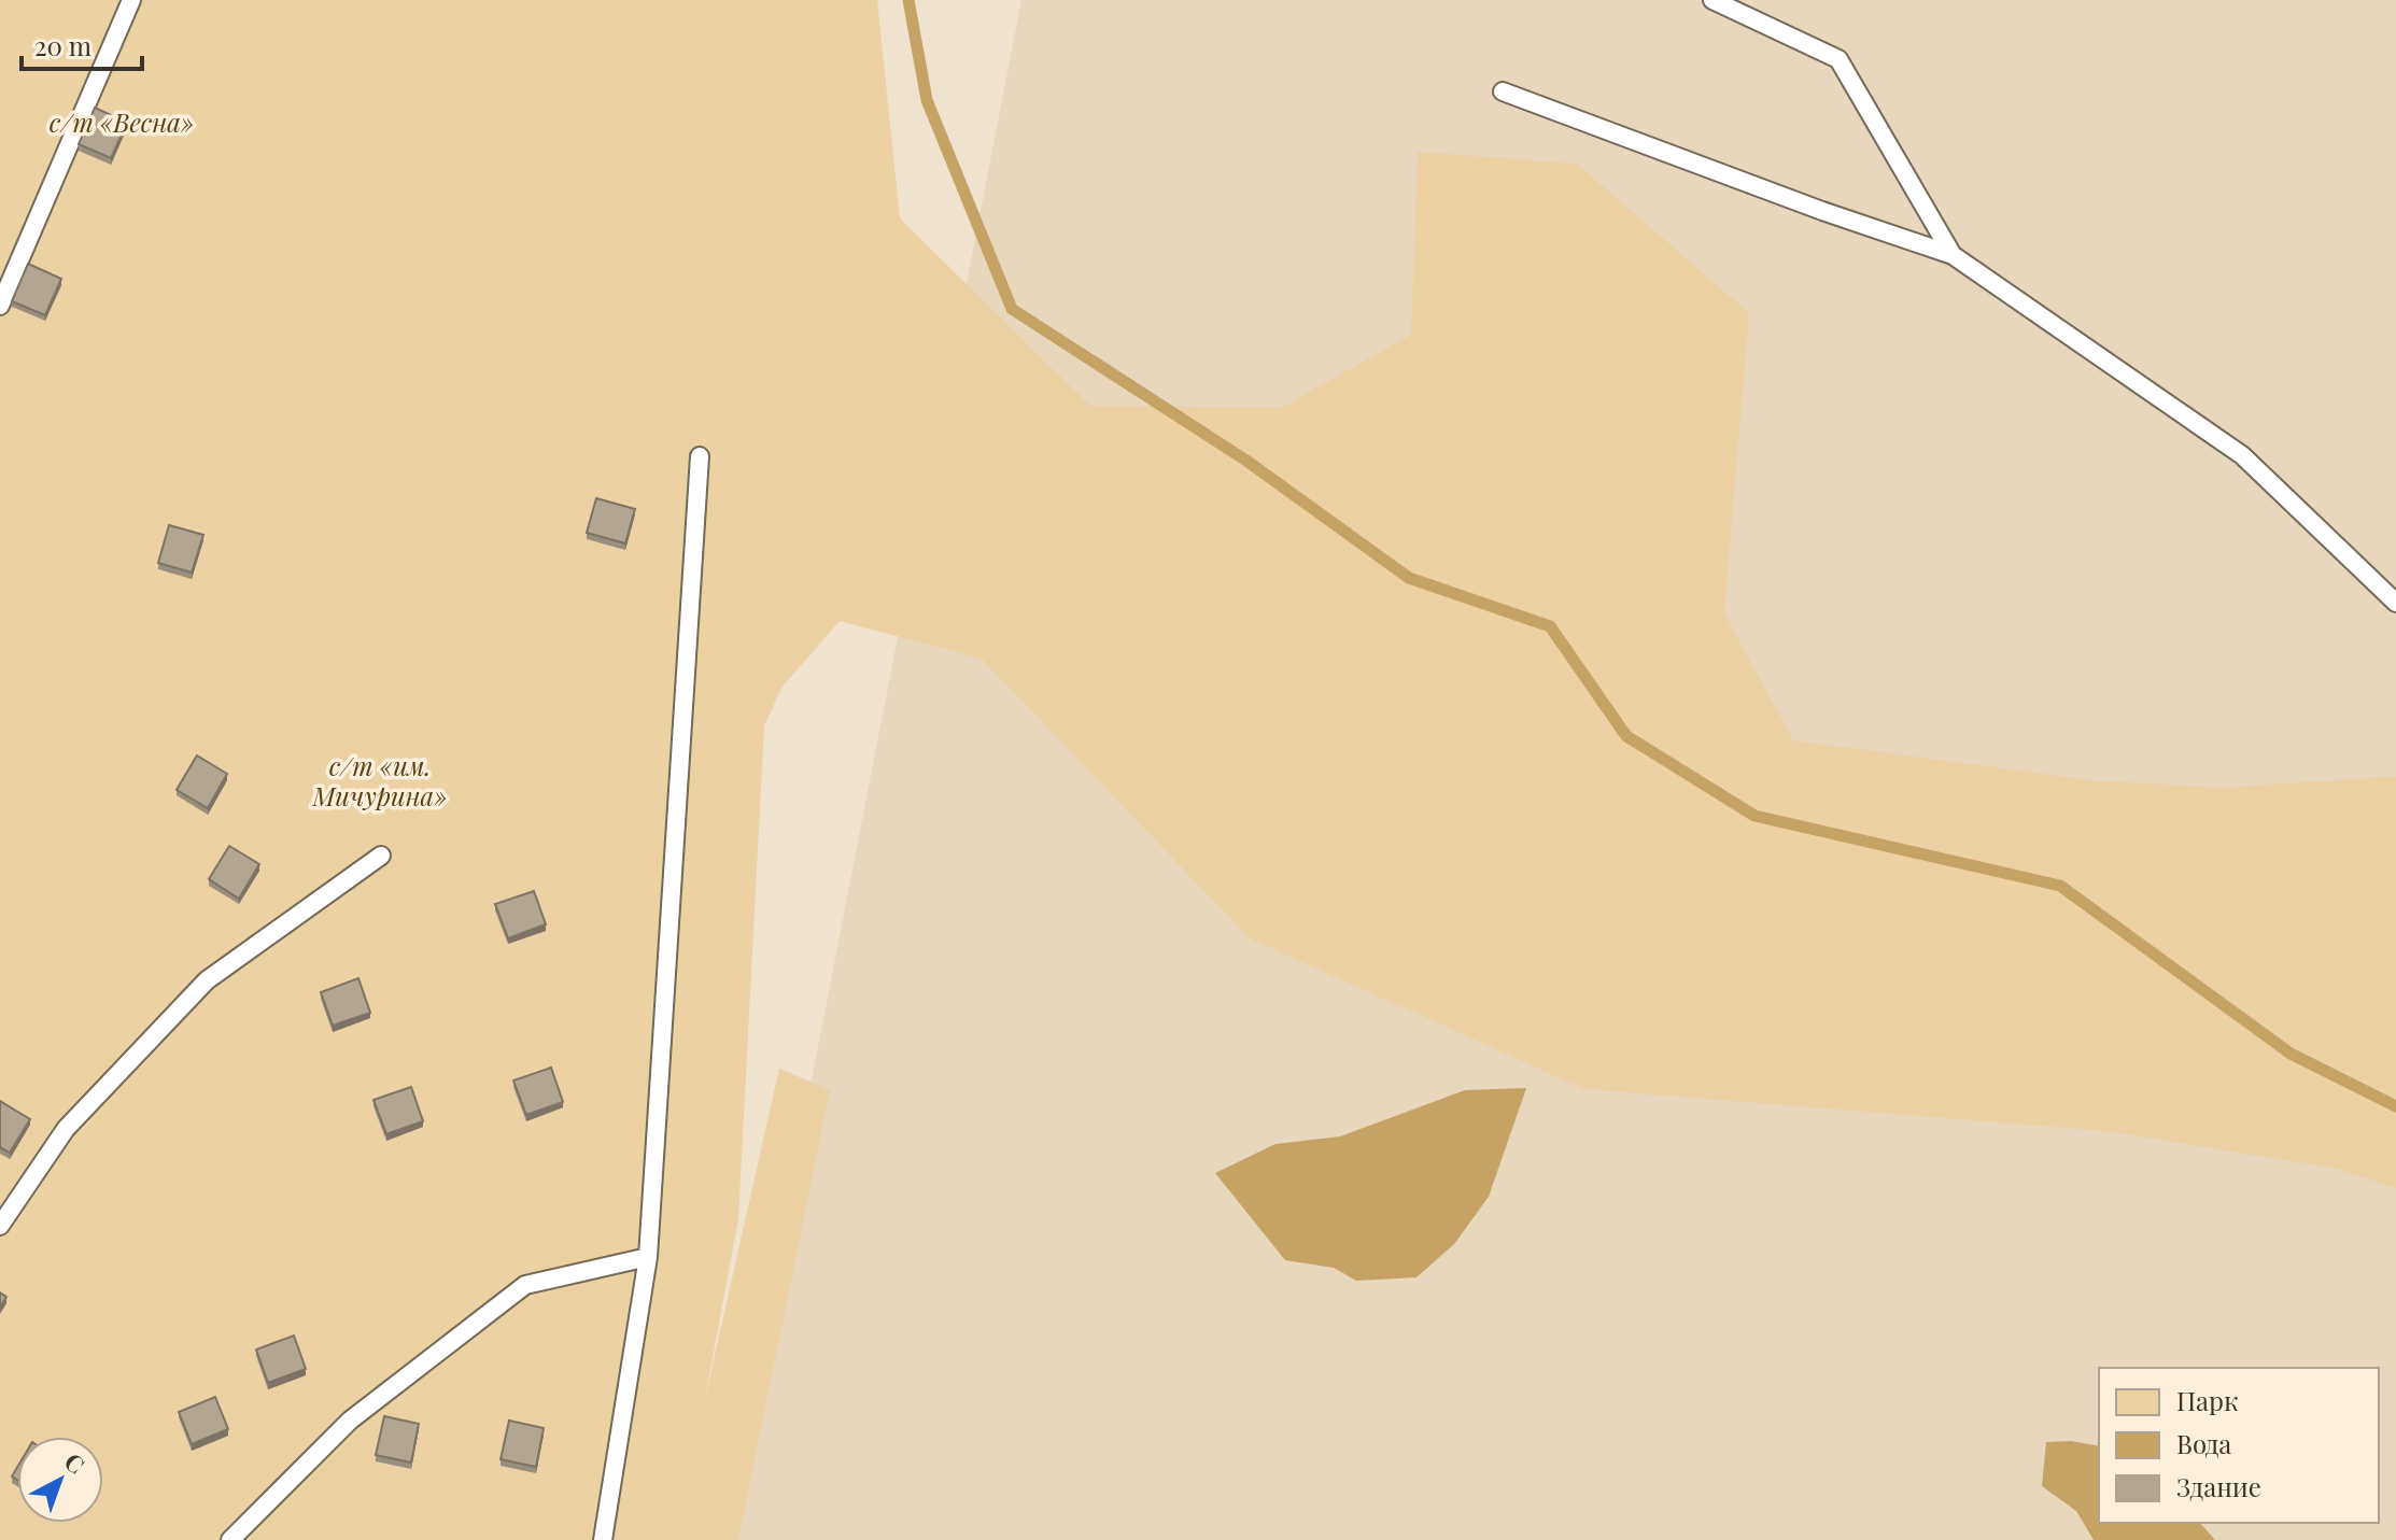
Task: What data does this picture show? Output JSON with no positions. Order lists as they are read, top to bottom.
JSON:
{
  "parks": ["с/т «Весна»", "с/т «им. Мичурина»"],
  "legend": ["Парк", "Вода", "Здание"],
  "scale_bar": "20 m",
  "north": "top right"
}
